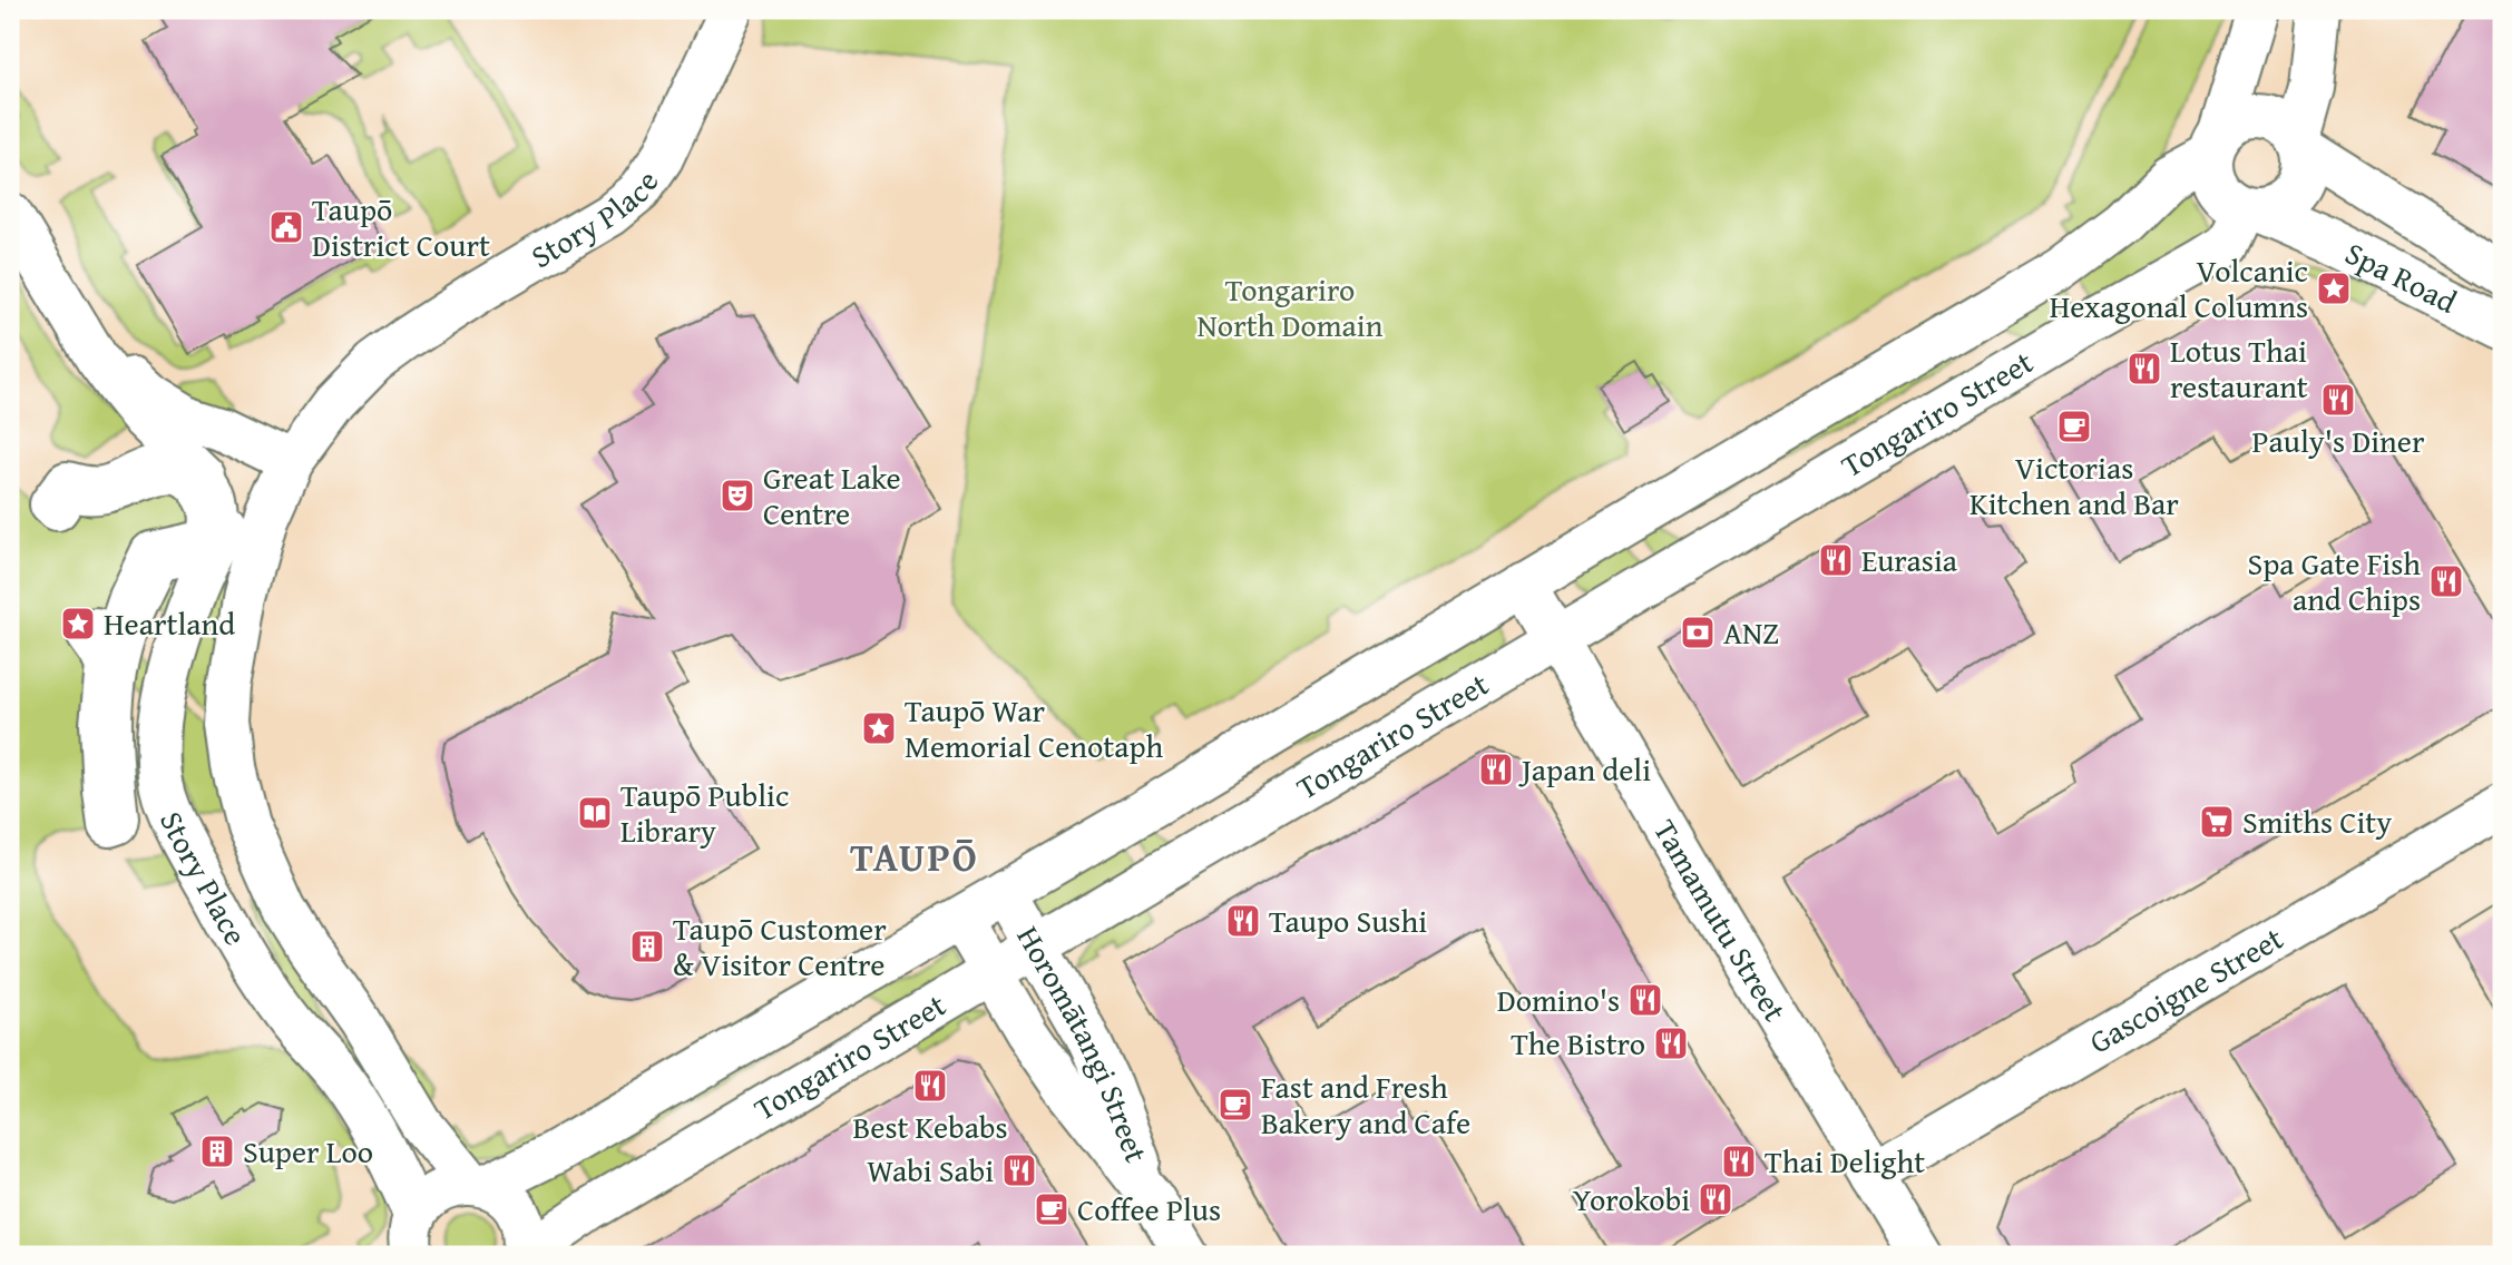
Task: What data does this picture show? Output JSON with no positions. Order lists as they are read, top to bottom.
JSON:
{
  "streets": {
    "street": [
      "Story Place",
      "Spa Road",
      "Tongariro Street",
      "Tamamutu Street",
      "Gascoigne Street",
      "Horomātangi Street"
    ]
  },
  "crossings": [
    ["Story Place", "Tongariro Street"],
    ["Spa Road", "Tongariro Street"],
    ["Tongariro Street", "Tamamutu Street"],
    ["Tongariro Street", "Horomātangi Street"],
    ["Tamamutu Street", "Gascoigne Street"]
  ],
  "districts": ["TAUPŌ"],
  "parks": ["Tongariro North Domain"],
  "places": {
    "public building": ["Taupō District Court"],
    "place": ["Volcanic Hexagonal Columns", "Heartland", "Taupō War Memorial Cenotaph"],
    "restaurant": [
      "Lotus Thai restaurant",
      "Pauly's Diner",
      "Eurasia",
      "Spa Gate Fish and Chips",
      "Japan deli",
      "Taupo Sushi",
      "Domino's",
      "The Bistro",
      "Best Kebabs",
      "Thai Delight",
      "Wabi Sabi",
      "Yorokobi"
    ],
    "cafe": ["Victorias Kitchen and Bar", "Fast and Fresh Bakery and Cafe", "Coffee Plus"],
    "theatre": ["Great Lake Centre"],
    "bank": ["ANZ"],
    "library": ["Taupō Public Library"],
    "supermarket": ["Smiths City"],
    "building": ["Taupō Customer & Visitor Centre", "Super Loo"]
  }
}
